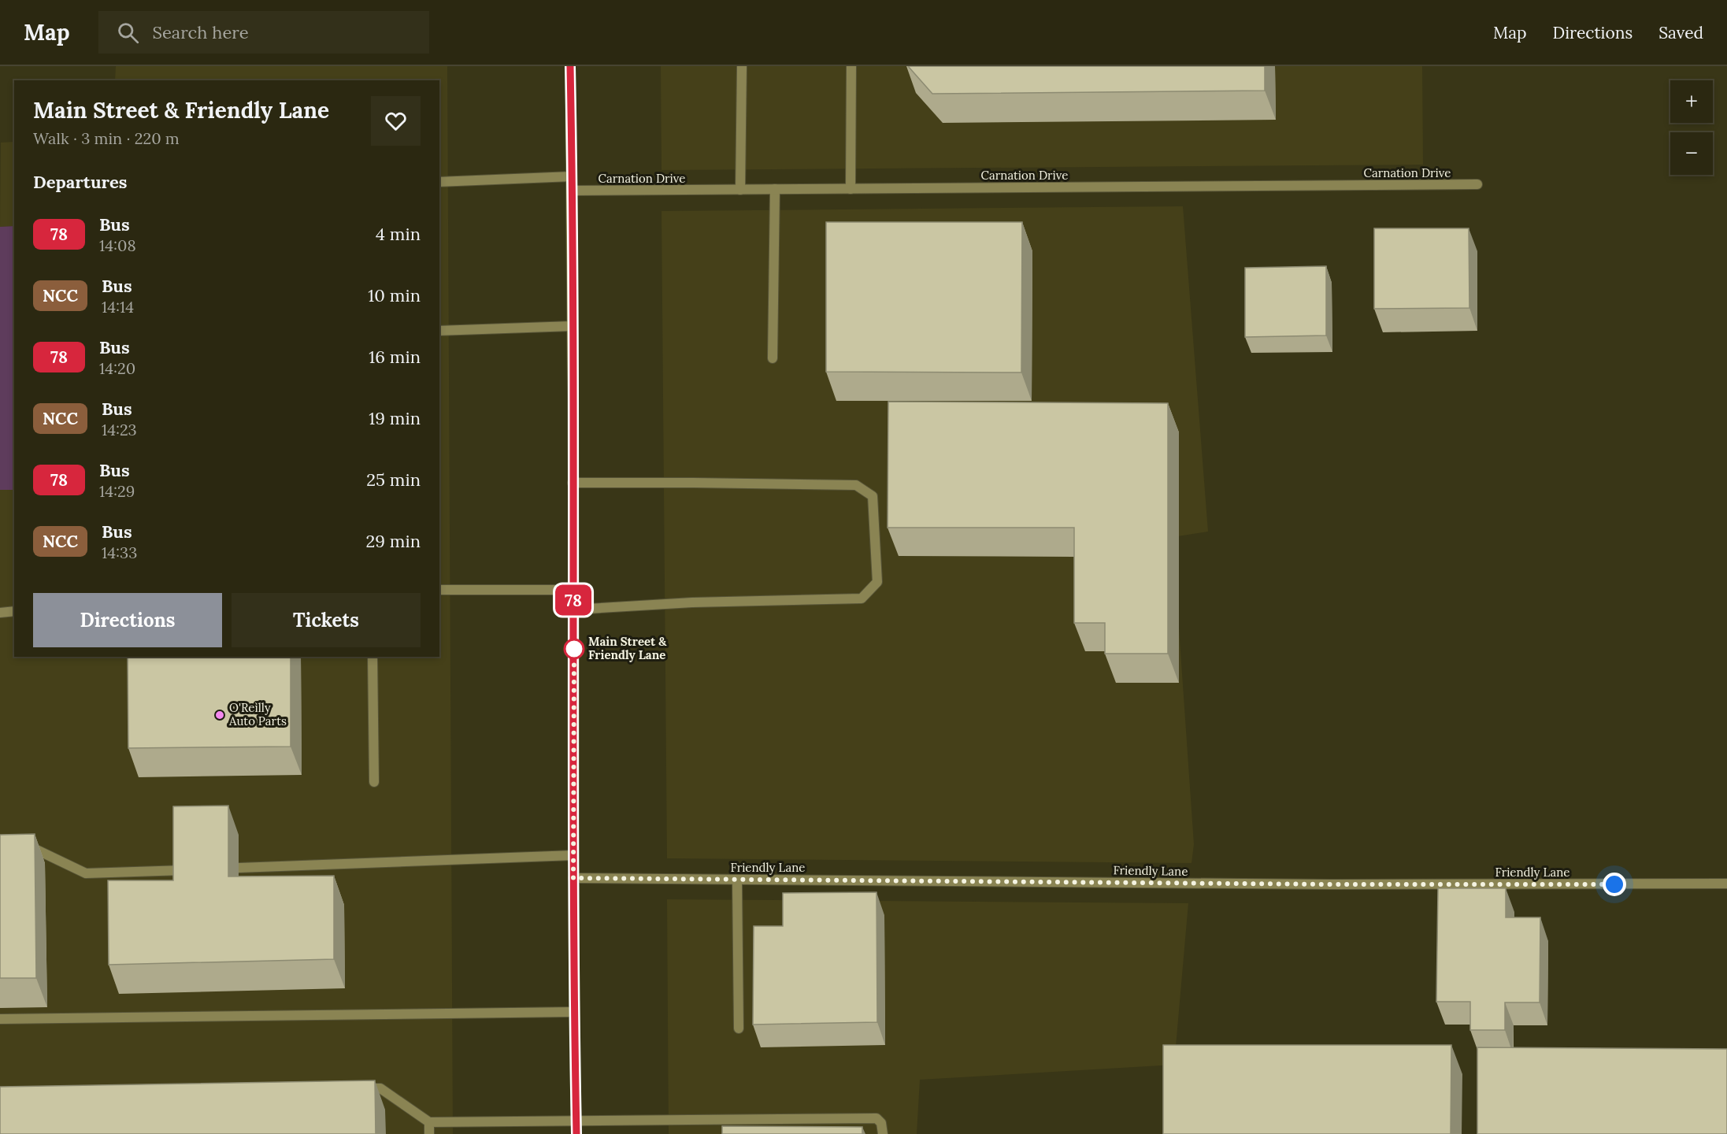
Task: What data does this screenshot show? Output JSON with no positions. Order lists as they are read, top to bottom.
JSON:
{
  "streets": {
    "street": ["Carnation Drive", "Friendly Lane"]
  },
  "places": ["Main Street & Friendly Lane", "O'Reilly Auto Parts"],
  "lines": ["bus line 78"],
  "page": {
    "header": "Map",
    "search": "Search here",
    "nav": ["Map", "Directions", "Saved"],
    "on_map": "78",
    "map_buttons": ["+", "−"],
    "heading": [
      ["Main Street & Friendly Lane", "Walk · 3 min · 220 m"],
      "Departures"
    ],
    "list": [
      {
        "mark": "78",
        "name": "Bus",
        "note": "14:08",
        "value": "4 min"
      },
      {
        "mark": "NCC",
        "name": "Bus",
        "note": "14:14",
        "value": "10 min"
      },
      {
        "mark": "78",
        "name": "Bus",
        "note": "14:20",
        "value": "16 min"
      },
      {
        "mark": "NCC",
        "name": "Bus",
        "note": "14:23",
        "value": "19 min"
      },
      {
        "mark": "78",
        "name": "Bus",
        "note": "14:29",
        "value": "25 min"
      },
      {
        "mark": "NCC",
        "name": "Bus",
        "note": "14:33",
        "value": "29 min"
      }
    ],
    "buttons": ["Directions", "Tickets"]
  }
}
